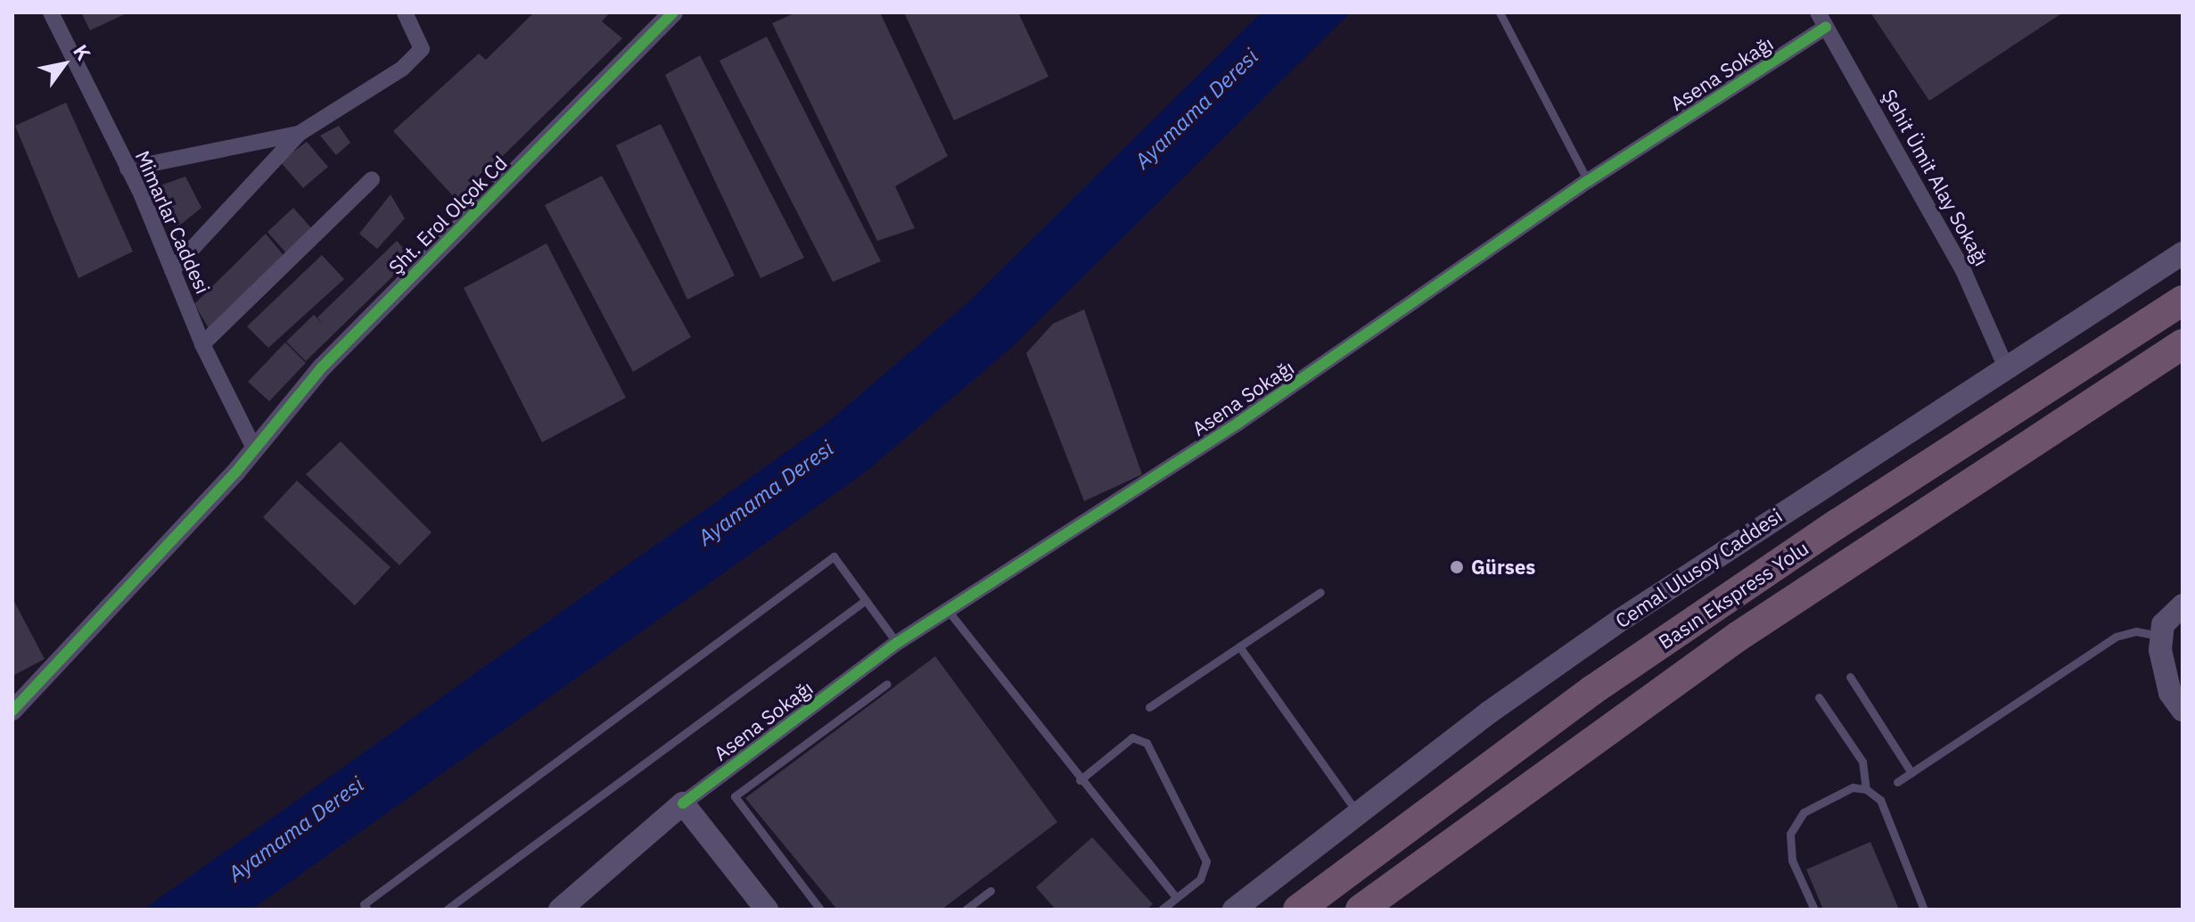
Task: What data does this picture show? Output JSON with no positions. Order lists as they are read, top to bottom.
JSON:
{
  "streets": {
    "highway": ["Basın Ekspress Yolu"],
    "main road": ["Asena Sokağı", "Cemal Ulusoy Caddesi"],
    "street": ["Şehit Ümit Alay Sokağı", "Şht. Erol Olçok Cd", "Mimarlar Caddesi"]
  },
  "crossings": [
    ["Asena Sokağı", "Şehit Ümit Alay Sokağı"],
    ["Şehit Ümit Alay Sokağı", "Cemal Ulusoy Caddesi"],
    ["Şht. Erol Olçok Cd", "Mimarlar Caddesi"]
  ],
  "water": ["Ayamama Deresi"],
  "places": ["Gürses"],
  "north": "top right"
}
